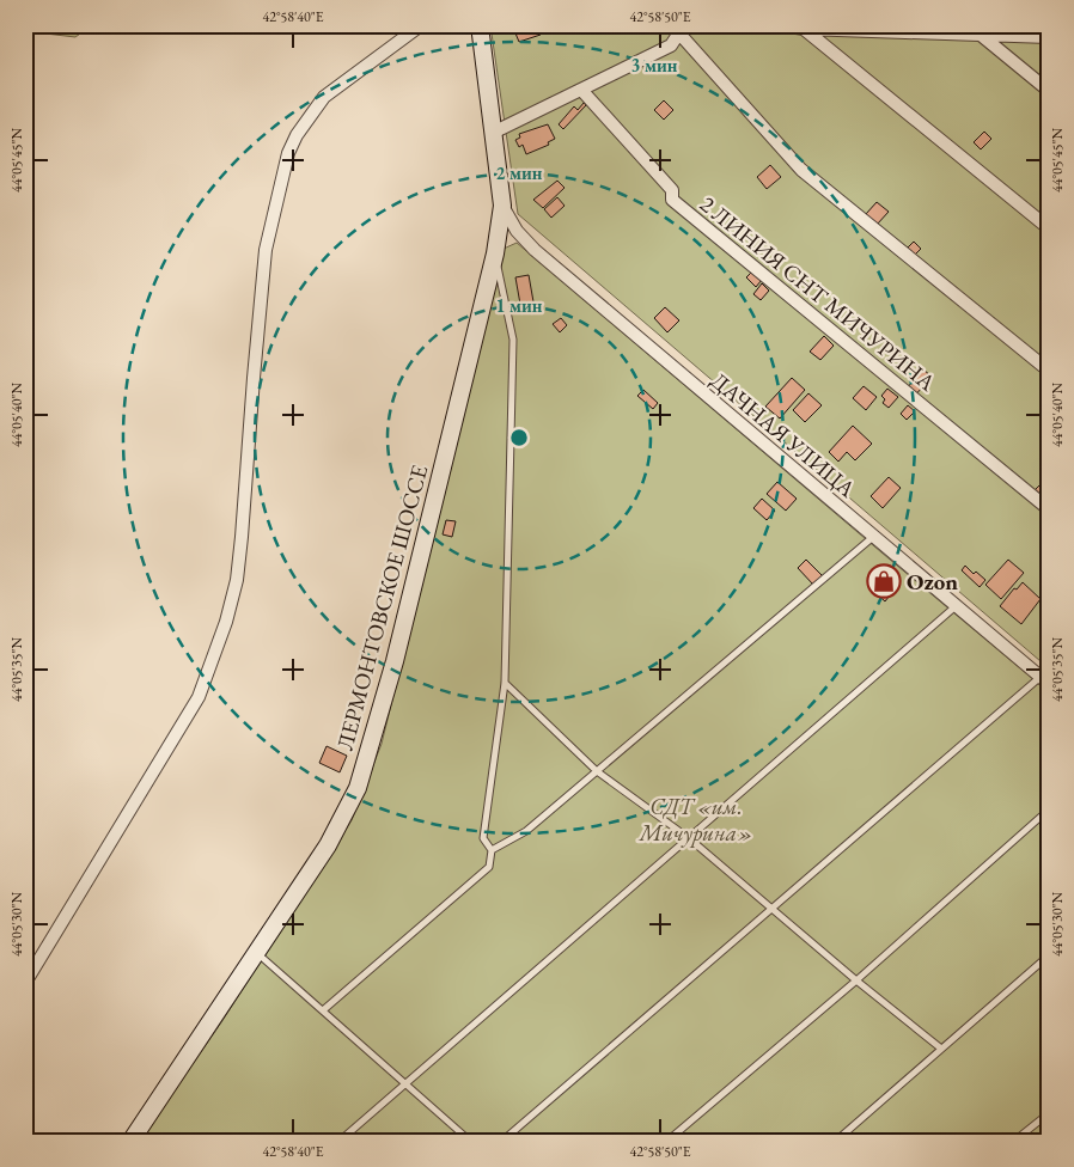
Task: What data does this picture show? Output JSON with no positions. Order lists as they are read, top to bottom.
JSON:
{
  "streets": {
    "street": ["2 ЛИНИЯ СНТ МИЧУРИНА", "ДАЧНАЯ УЛИЦА", "ЛЕРМОНТОВСКОЕ ШОССЕ"]
  },
  "crossings": [
    ["ДАЧНАЯ УЛИЦА", "ЛЕРМОНТОВСКОЕ ШОССЕ"]
  ],
  "parks": ["СДТ «им. Мичурина»"],
  "places": {
    "shop": ["Ozon"]
  },
  "coordinates": [
    "42°58'40\"E",
    "42°58'50\"E",
    "44°05'45\"N",
    "44°05'40\"N",
    "44°05'35\"N",
    "44°05'30\"N"
  ],
  "rings": ["3 мин", "2 мин", "1 мин"]
}
